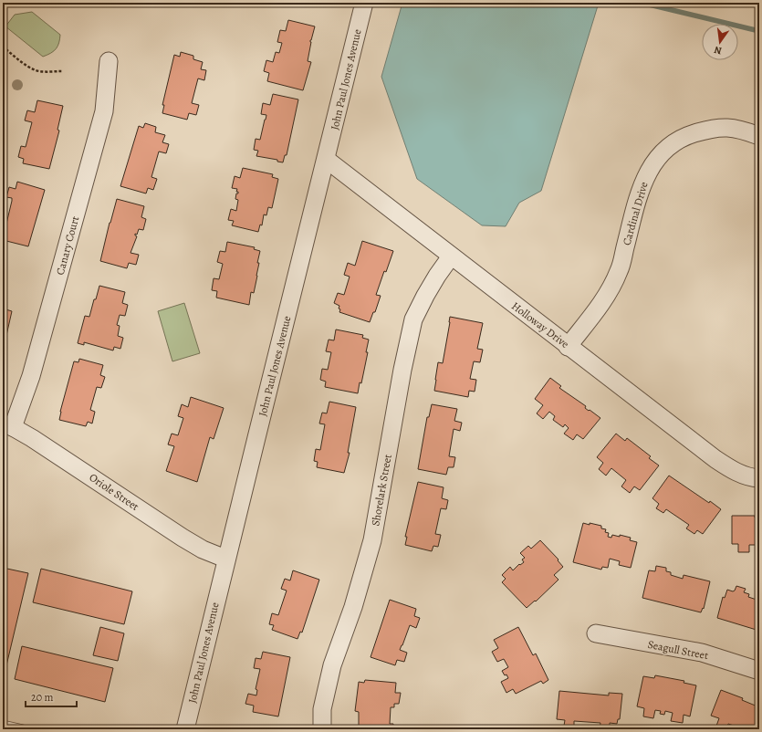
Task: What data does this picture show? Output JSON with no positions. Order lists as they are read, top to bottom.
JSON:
{
  "streets": {
    "street": [
      "John Paul Jones Avenue",
      "Cardinal Drive",
      "Canary Court",
      "Holloway Drive",
      "Shorelark Street",
      "Oriole Street",
      "Seagull Street"
    ]
  },
  "crossings": [
    ["John Paul Jones Avenue", "Holloway Drive"],
    ["John Paul Jones Avenue", "Oriole Street"],
    ["Cardinal Drive", "Holloway Drive"],
    ["Canary Court", "Oriole Street"],
    ["Holloway Drive", "Shorelark Street"]
  ],
  "scale_bar": "20 m",
  "north": "bottom"
}
